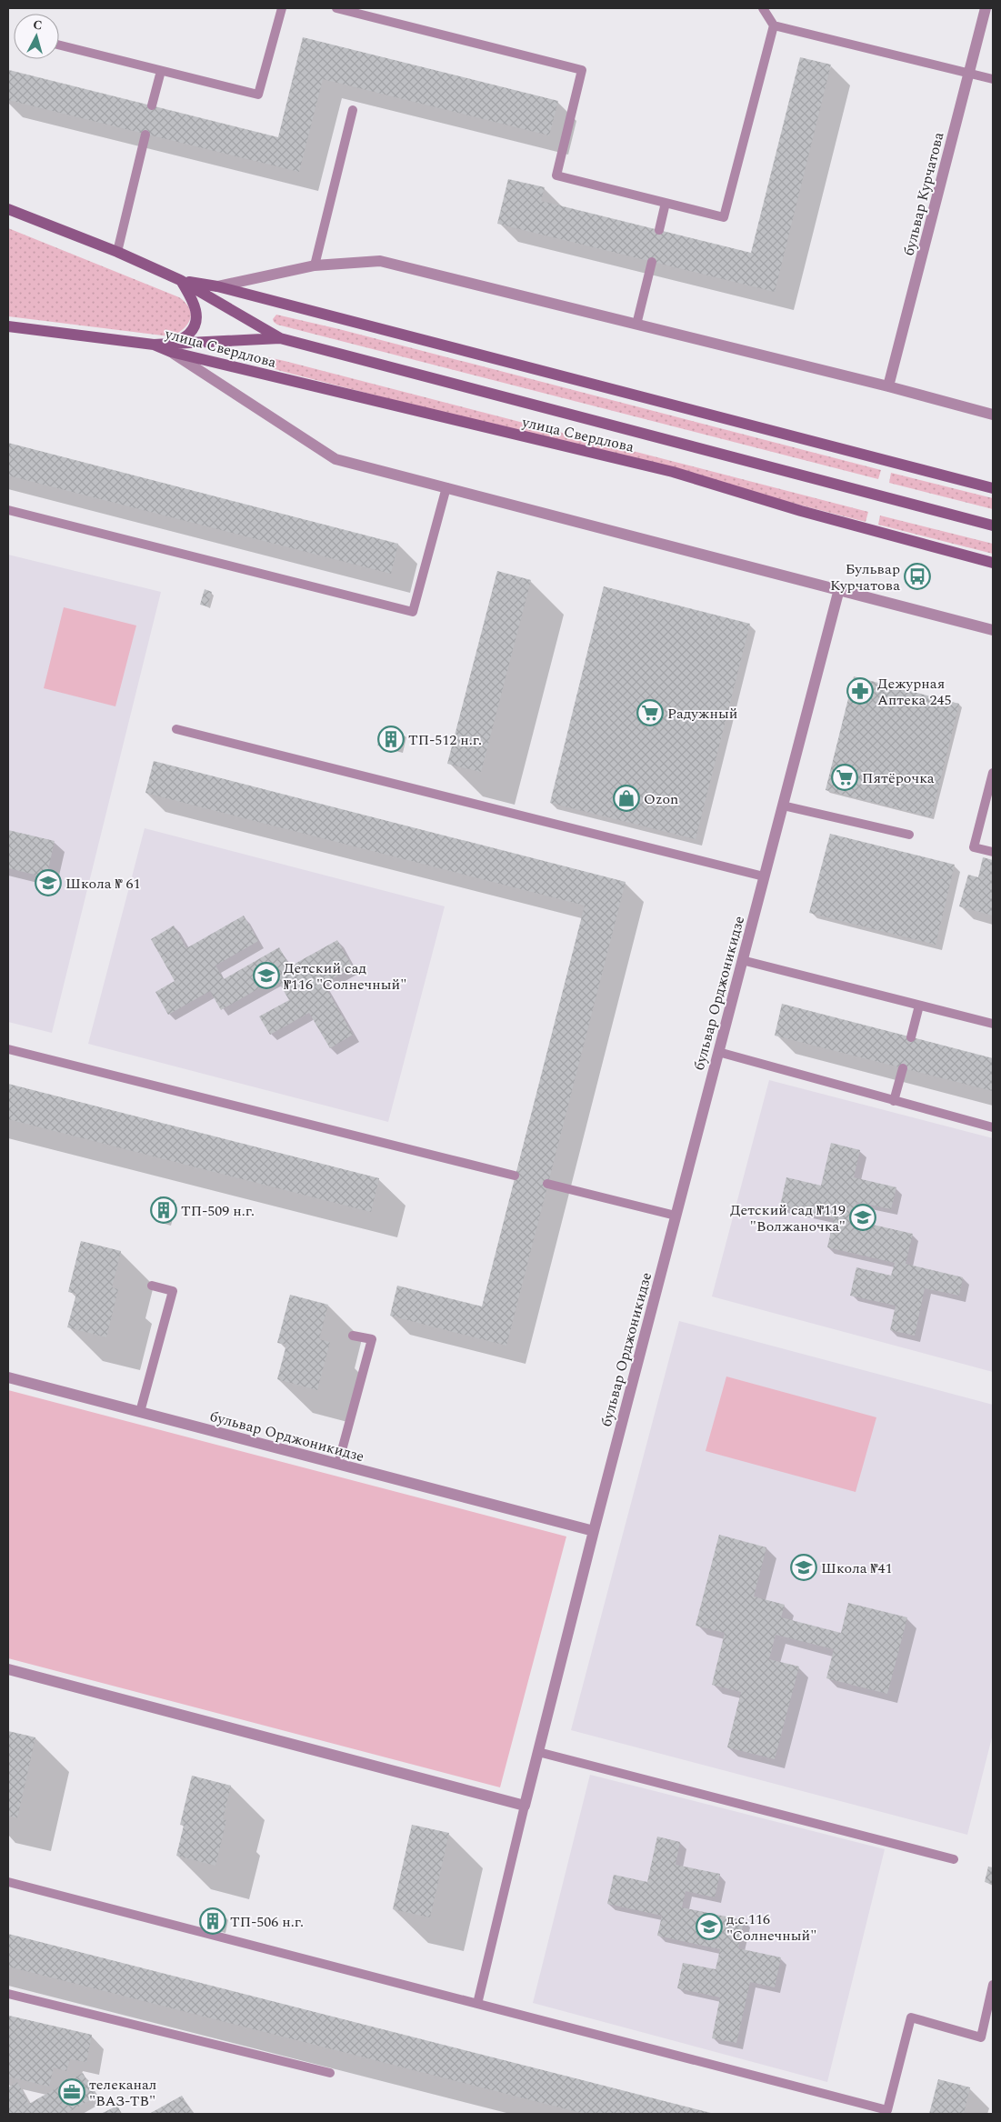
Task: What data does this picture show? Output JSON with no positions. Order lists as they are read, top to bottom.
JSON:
{
  "streets": {
    "main road": ["улица Свердлова"],
    "street": ["бульвар Курчатова", "бульвар Орджоникидзе"]
  },
  "places": {
    "bus stop": ["Бульвар Курчатова"],
    "pharmacy": ["Дежурная Аптека 245"],
    "supermarket": ["Радужный", "Пятёрочка"],
    "building": ["ТП-512 н.г.", "ТП-509 н.г.", "ТП-506 н.г."],
    "shop": ["Ozon"],
    "school or university": [
      "Школа № 61",
      "Детский сад №116 \"Солнечный\"",
      "Детский сад №119 \"Волжаночка\"",
      "Школа №41",
      "д.с.116 \"Солнечный\""
    ],
    "office": ["телеканал \"ВАЗ-ТВ\""]
  },
  "north": "top"
}
